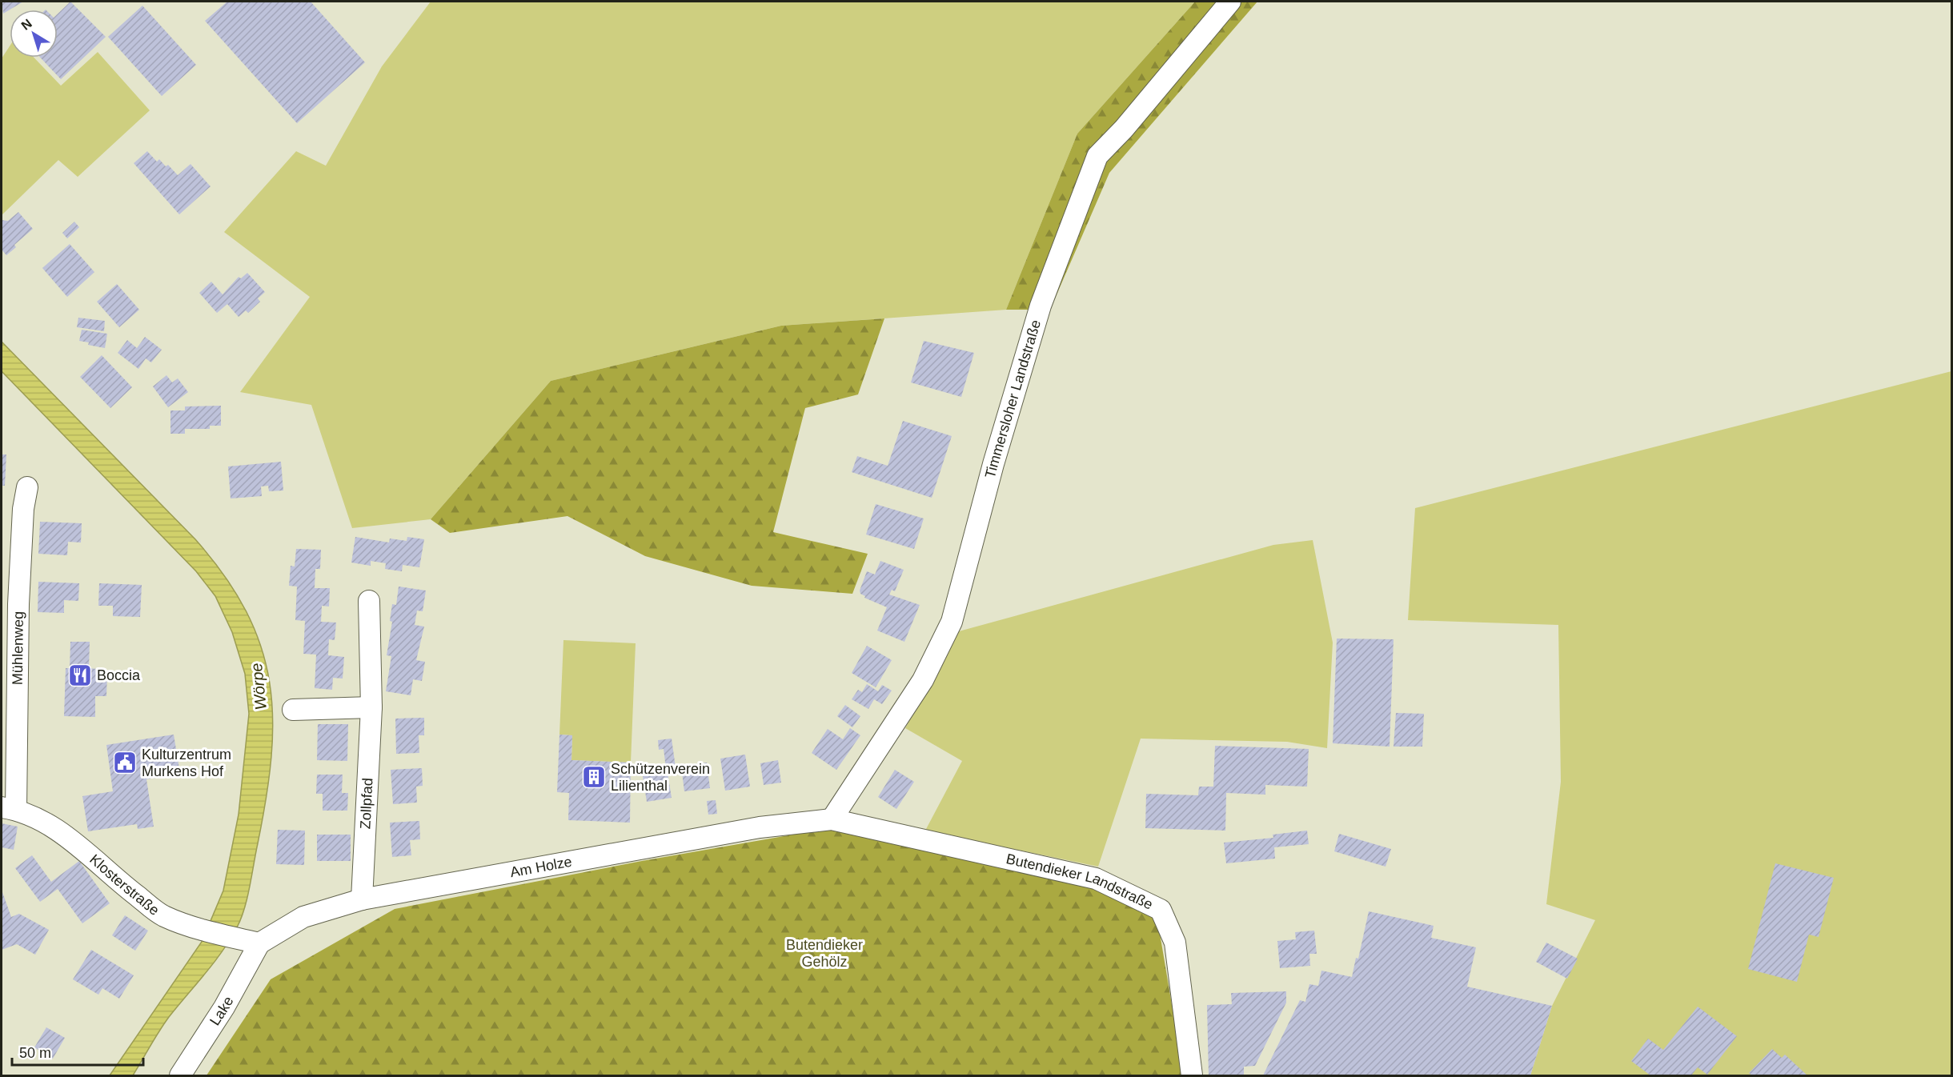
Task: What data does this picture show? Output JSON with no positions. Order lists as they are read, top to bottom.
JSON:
{
  "streets": {
    "street": [
      "Timmersloher Landstraße",
      "Mühlenweg",
      "Zollpfad",
      "Am Holze",
      "Butendieker Landstraße",
      "Klosterstraße",
      "Lake"
    ]
  },
  "crossings": [
    ["Timmersloher Landstraße", "Am Holze"],
    ["Timmersloher Landstraße", "Butendieker Landstraße"],
    ["Mühlenweg", "Klosterstraße"],
    ["Zollpfad", "Am Holze"],
    ["Am Holze", "Butendieker Landstraße"],
    ["Am Holze", "Klosterstraße"],
    ["Am Holze", "Lake"],
    ["Klosterstraße", "Lake"]
  ],
  "water": ["Wörpe"],
  "parks": ["Butendieker Gehölz"],
  "places": {
    "restaurant": ["Boccia"],
    "public building": ["Kulturzentrum Murkens Hof"],
    "building": ["Schützenverein Lilienthal"]
  },
  "scale_bar": "50 m",
  "north": "top left"
}
